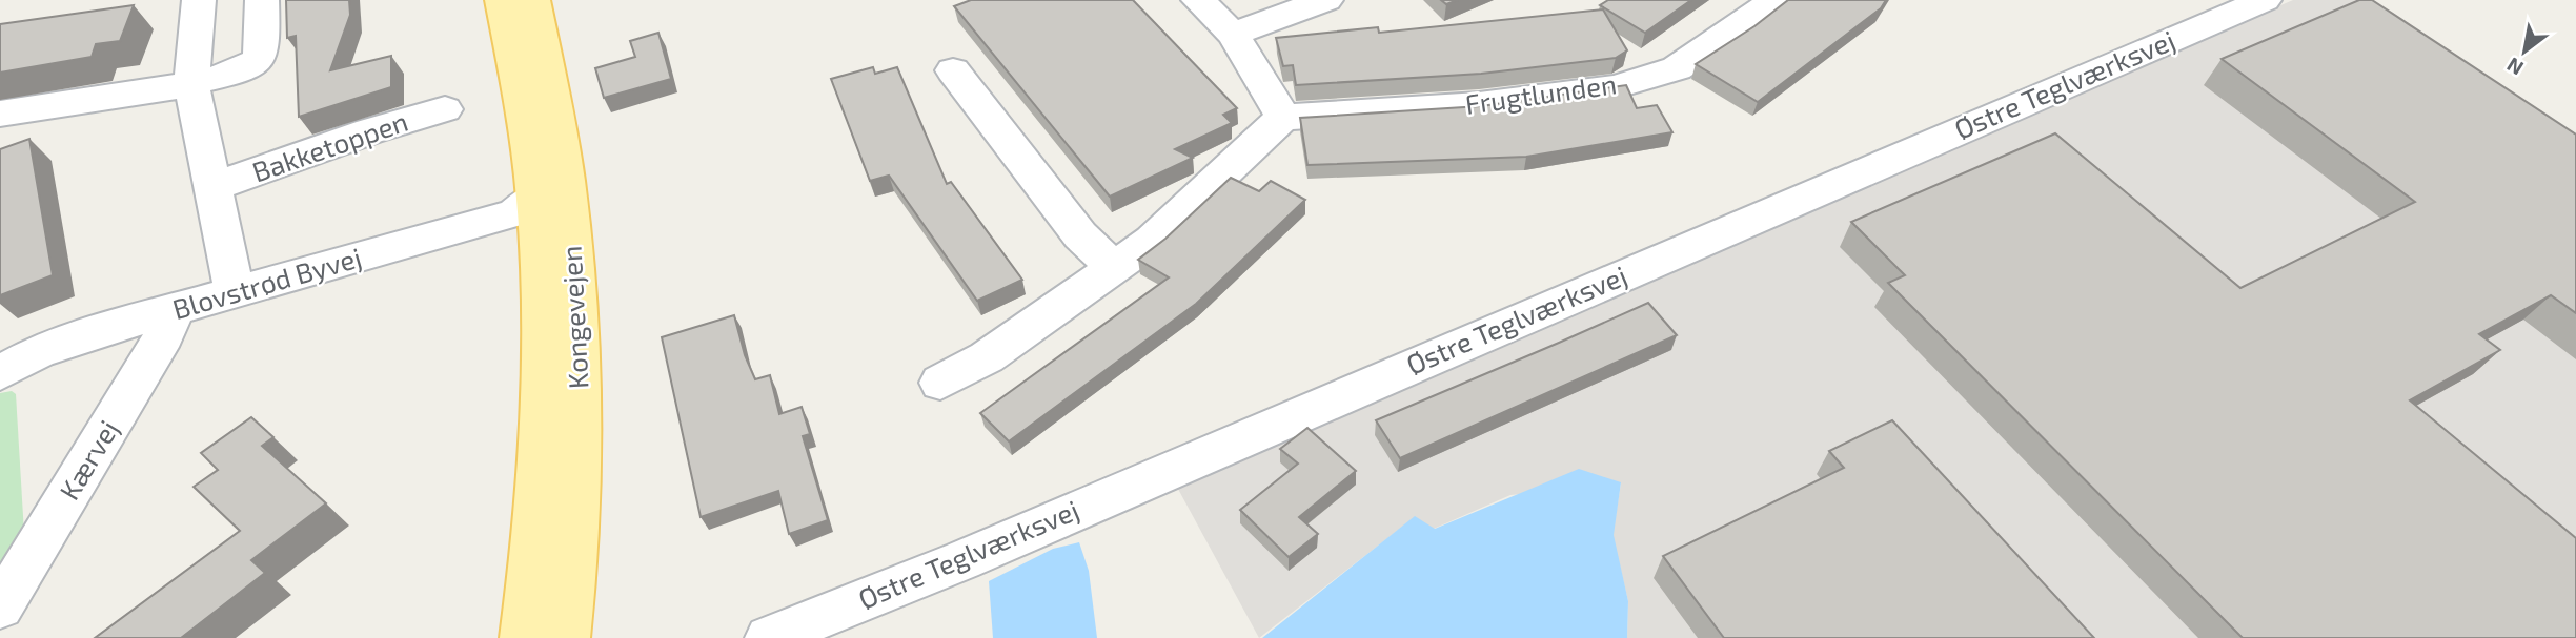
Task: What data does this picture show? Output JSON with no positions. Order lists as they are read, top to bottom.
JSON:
{
  "streets": {
    "main road": ["Kongevejen"],
    "street": [
      "Østre Teglværksvej",
      "Frugtlunden",
      "Bakketoppen",
      "Blovstrød Byvej",
      "Kærvej"
    ]
  },
  "crossings": [
    ["Bakketoppen", "Blovstrød Byvej"],
    ["Blovstrød Byvej", "Kongevejen"],
    ["Blovstrød Byvej", "Kærvej"]
  ],
  "north": "bottom left"
}
